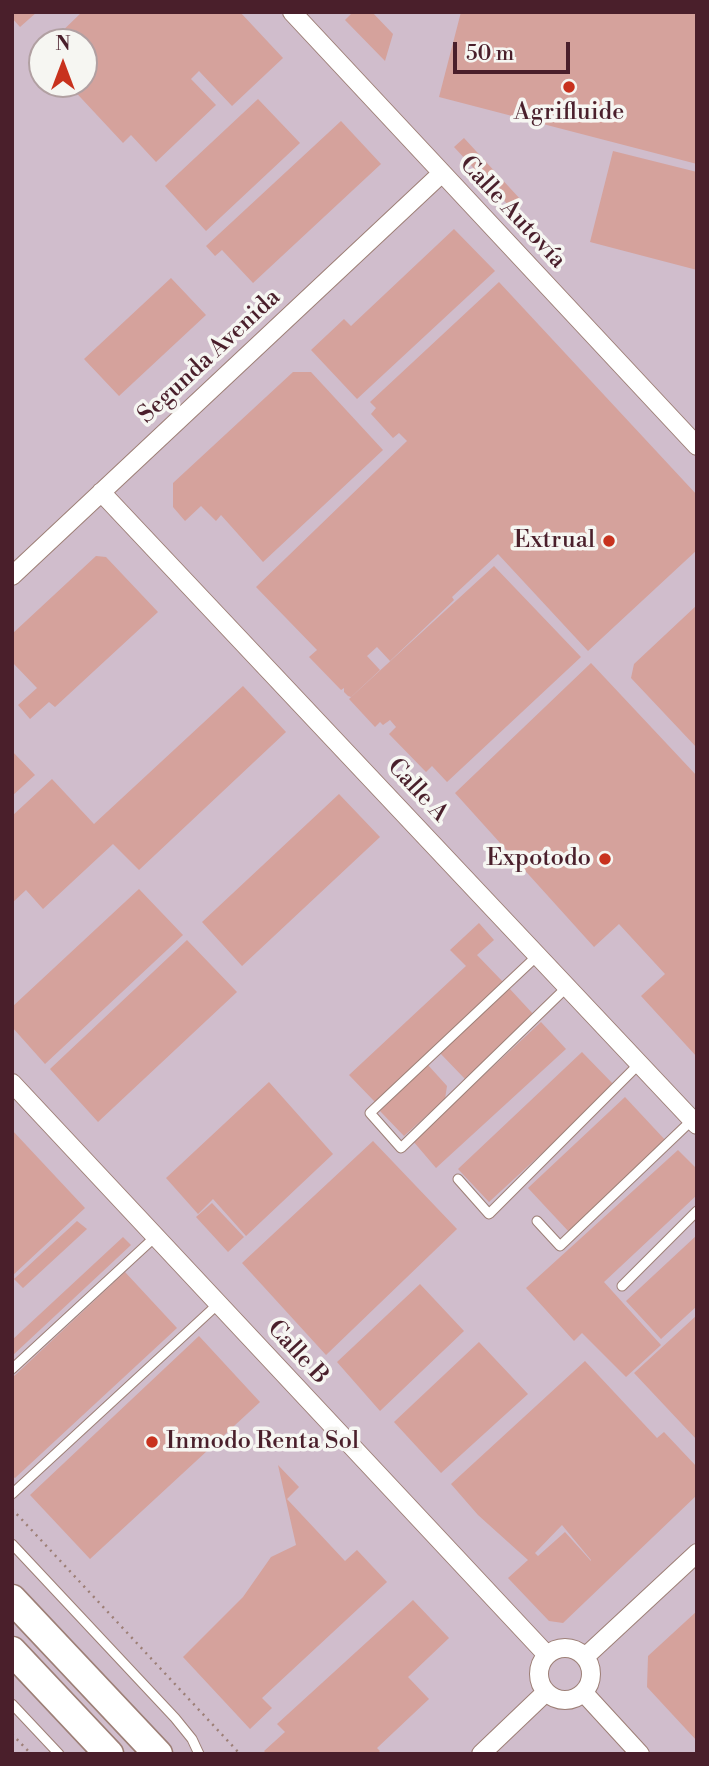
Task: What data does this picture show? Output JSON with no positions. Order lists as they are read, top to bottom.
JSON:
{
  "streets": {
    "street": [
      "Calle Autovía",
      "Segunda Avenida",
      "Calle A",
      "Calle B"
    ]
  },
  "crossings": [
    ["Calle Autovía", "Segunda Avenida"],
    ["Segunda Avenida", "Calle A"]
  ],
  "places": [
    "Agrifluide",
    "Extrual",
    "Expotodo",
    "Inmodo Renta Sol"
  ],
  "scale_bar": "50 m",
  "north": "top"
}
